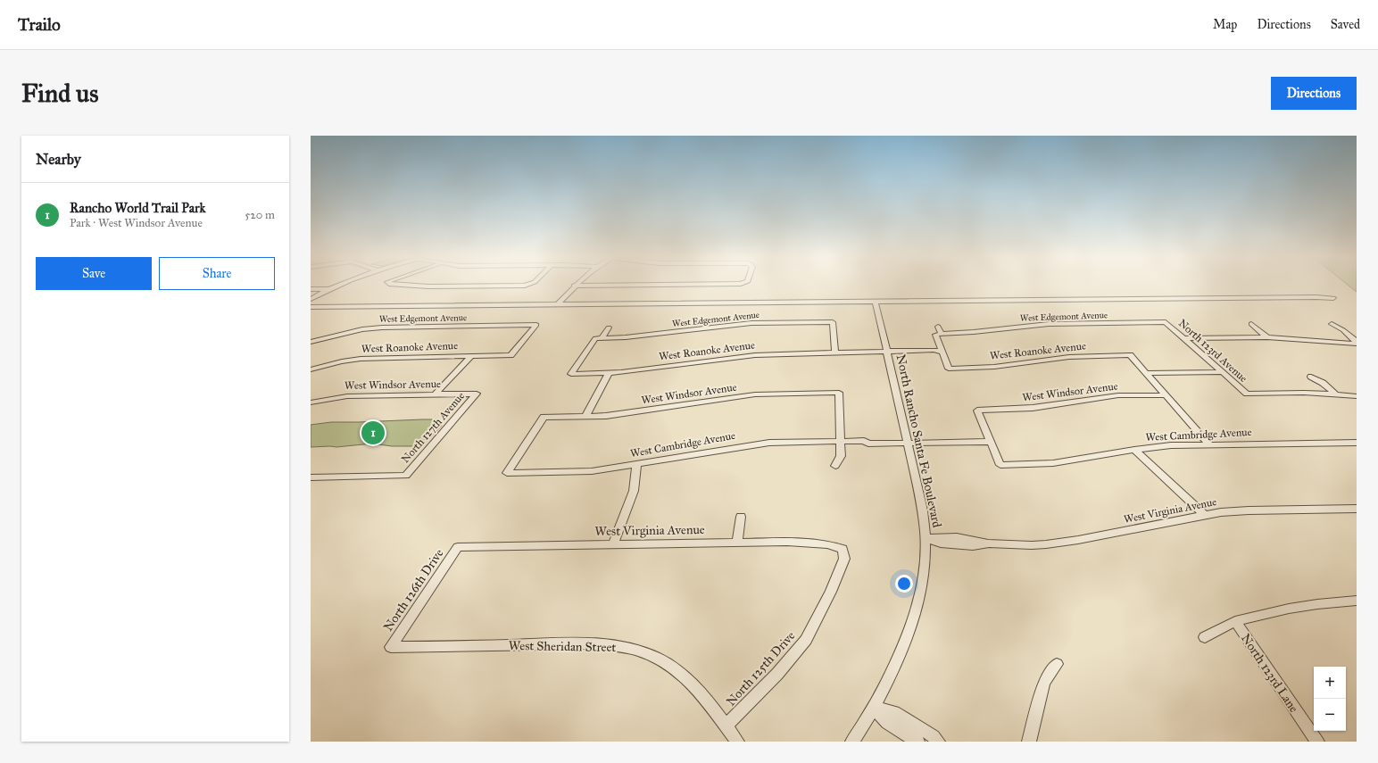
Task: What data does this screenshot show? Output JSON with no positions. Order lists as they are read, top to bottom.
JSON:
{
  "streets": {
    "street": [
      "West Edgemont Avenue",
      "West Roanoke Avenue",
      "North 123rd Avenue",
      "West Windsor Avenue",
      "North 127th Avenue",
      "West Cambridge Avenue",
      "North Rancho Santa Fe Boulevard",
      "West Virginia Avenue",
      "North 126th Drive",
      "West Sheridan Street",
      "North 125th Drive",
      "North 123rd Lane"
    ]
  },
  "crossings": [
    ["West Edgemont Avenue", "West Roanoke Avenue"],
    ["West Edgemont Avenue", "North 123rd Avenue"],
    ["West Roanoke Avenue", "North 127th Avenue"],
    ["West Roanoke Avenue", "North Rancho Santa Fe Boulevard"],
    ["West Windsor Avenue", "North 127th Avenue"],
    ["West Windsor Avenue", "West Cambridge Avenue"],
    ["West Cambridge Avenue", "North Rancho Santa Fe Boulevard"],
    ["North Rancho Santa Fe Boulevard", "West Virginia Avenue"],
    ["West Virginia Avenue", "North 126th Drive"],
    ["West Virginia Avenue", "North 125th Drive"],
    ["North 126th Drive", "West Sheridan Street"],
    ["West Sheridan Street", "North 125th Drive"]
  ],
  "page": {
    "header": "Trailo",
    "nav": ["Map", "Directions", "Saved"],
    "buttons": [
      "Directions",
      ["Save", "Share"]
    ],
    "title": "Find us",
    "heading": "Nearby",
    "list": [
      {
        "mark": "1",
        "name": "Rancho World Trail Park",
        "note": "Park · West Windsor Avenue",
        "value": "520 m"
      }
    ],
    "pins": "1",
    "map_buttons": ["+", "−"]
  }
}
